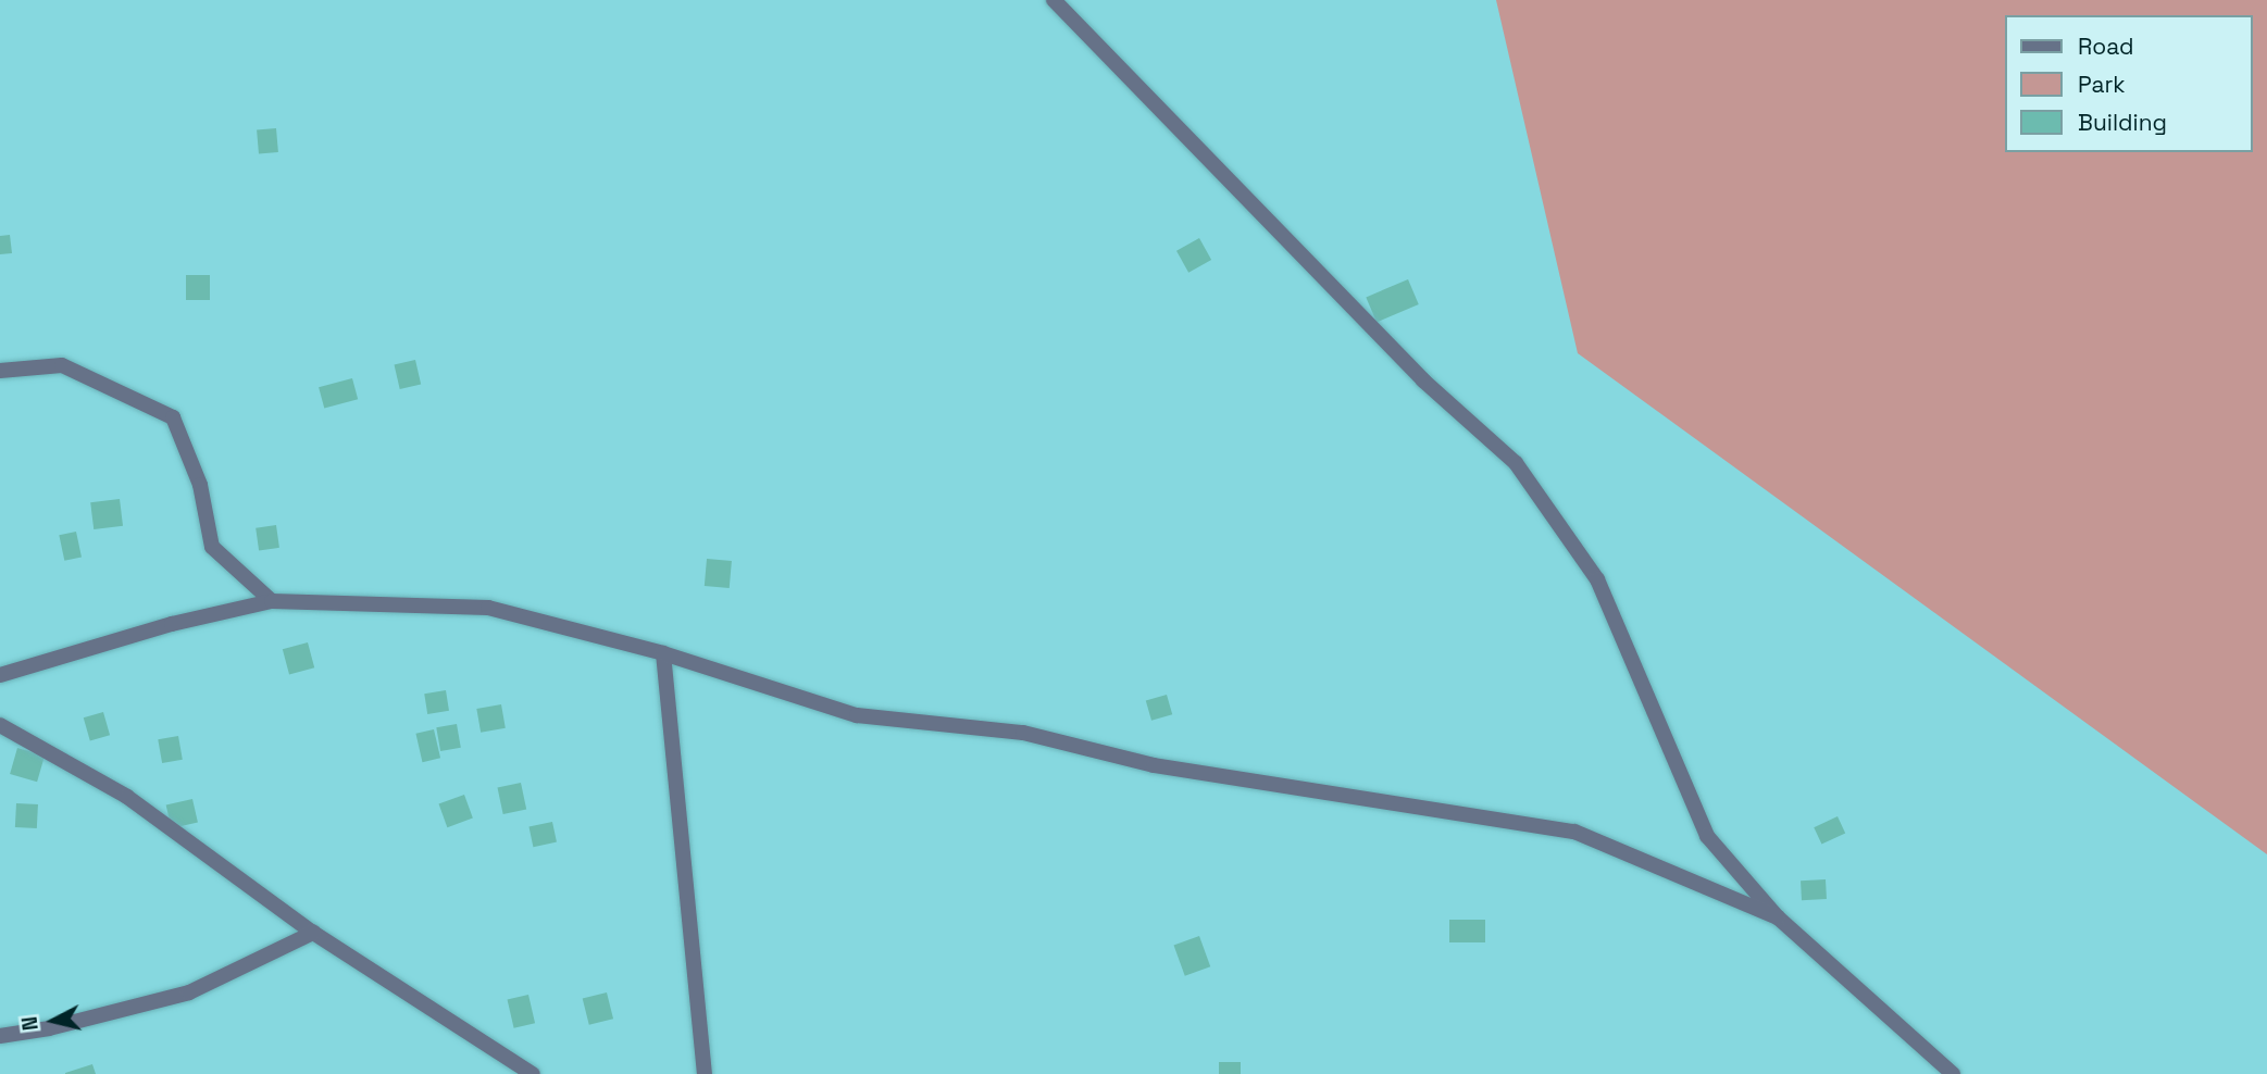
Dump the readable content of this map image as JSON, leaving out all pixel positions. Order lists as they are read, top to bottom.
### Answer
{
  "legend": ["Road", "Park", "Building"],
  "north": "left"
}
